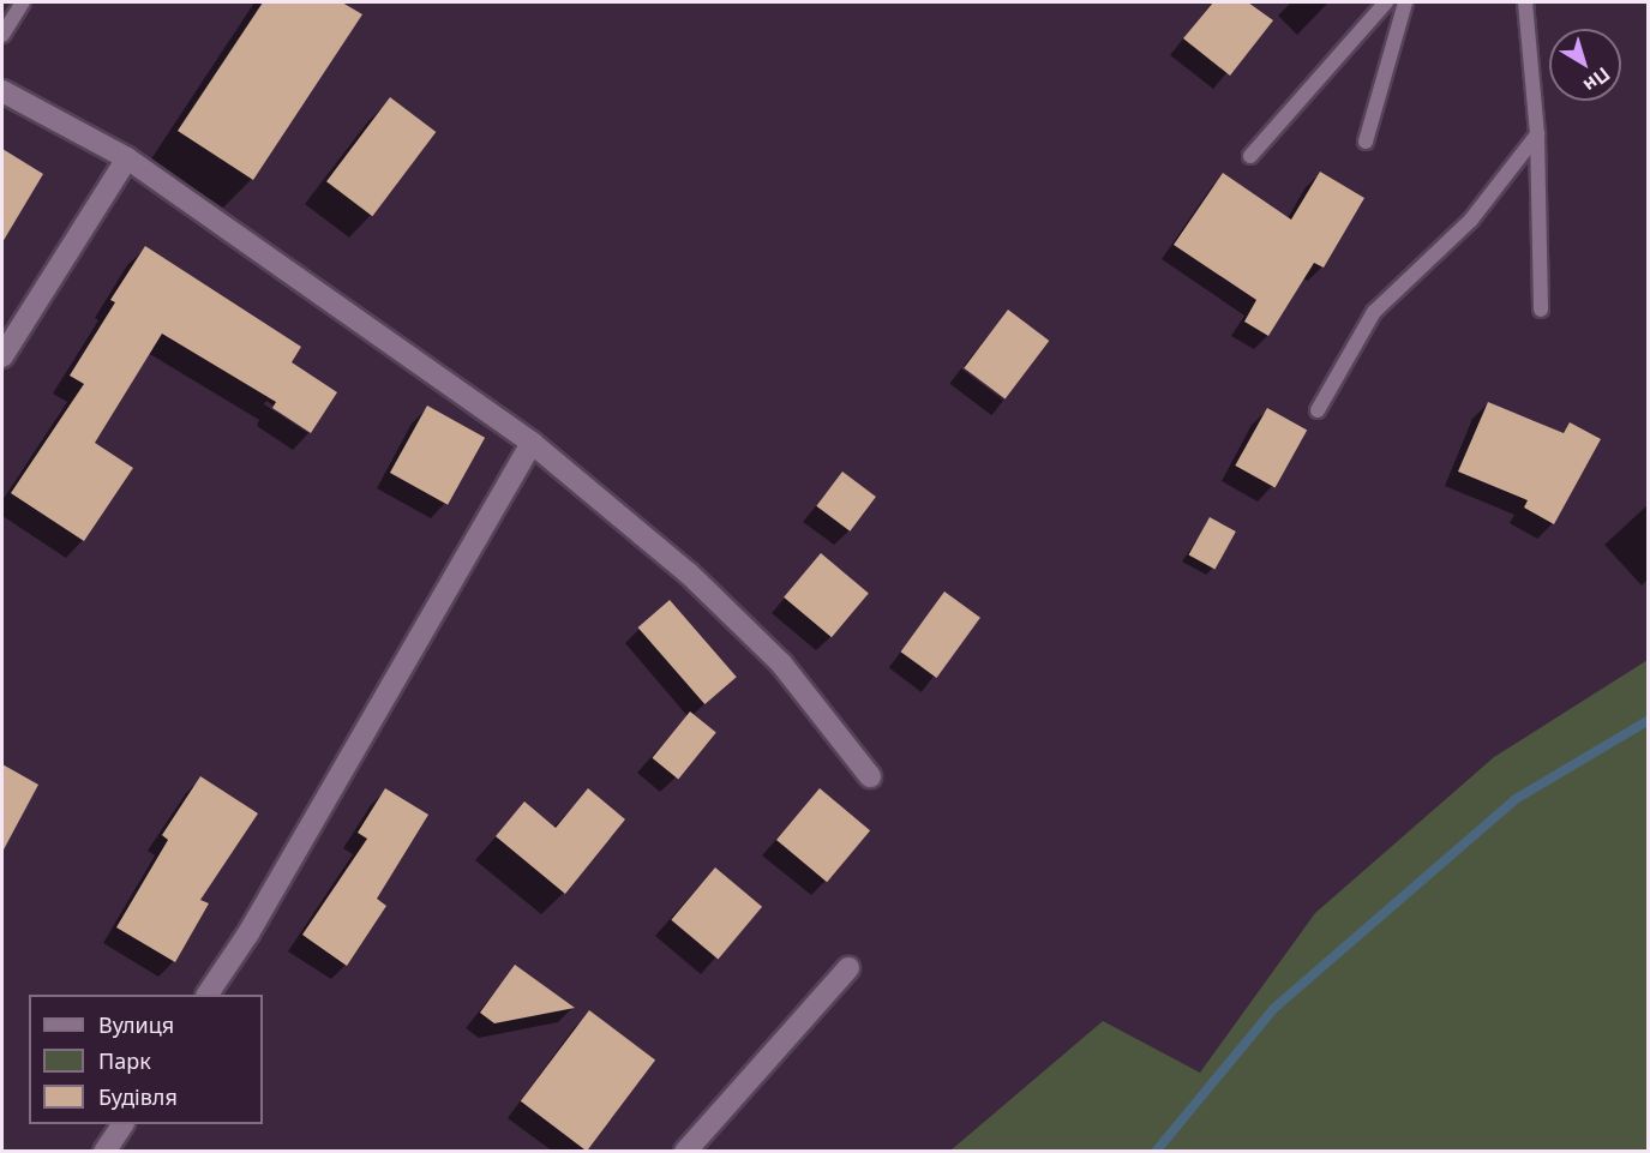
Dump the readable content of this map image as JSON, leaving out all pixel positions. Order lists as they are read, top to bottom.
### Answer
{
  "legend": ["Вулиця", "Парк", "Будівля"],
  "north": "bottom right"
}
